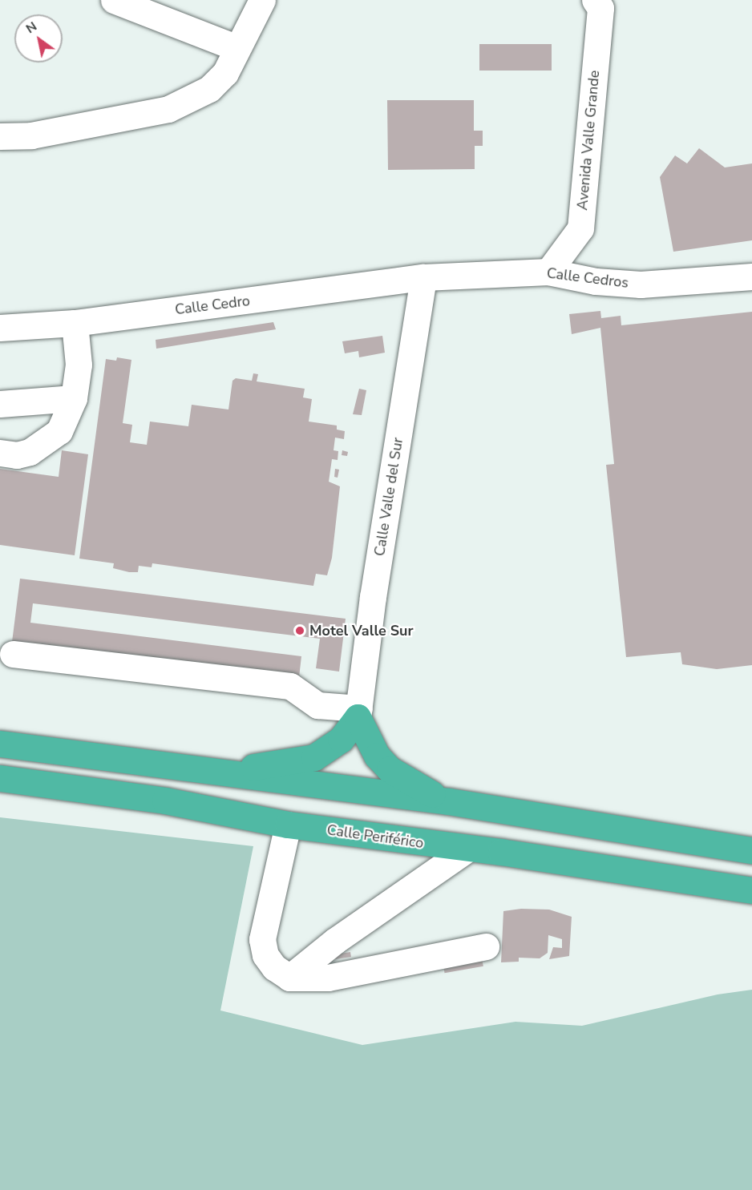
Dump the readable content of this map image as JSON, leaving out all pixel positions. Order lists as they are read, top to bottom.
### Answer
{
  "streets": {
    "highway": ["Calle Periférico"],
    "street": [
      "Avenida Valle Grande",
      "Calle Cedros",
      "Calle Cedro",
      "Calle Valle del Sur"
    ]
  },
  "crossings": [
    ["Avenida Valle Grande", "Calle Cedros"],
    ["Calle Cedros", "Calle Cedro"],
    ["Calle Cedros", "Calle Valle del Sur"],
    ["Calle Cedro", "Calle Valle del Sur"]
  ],
  "places": ["Motel Valle Sur"],
  "north": "top left"
}
